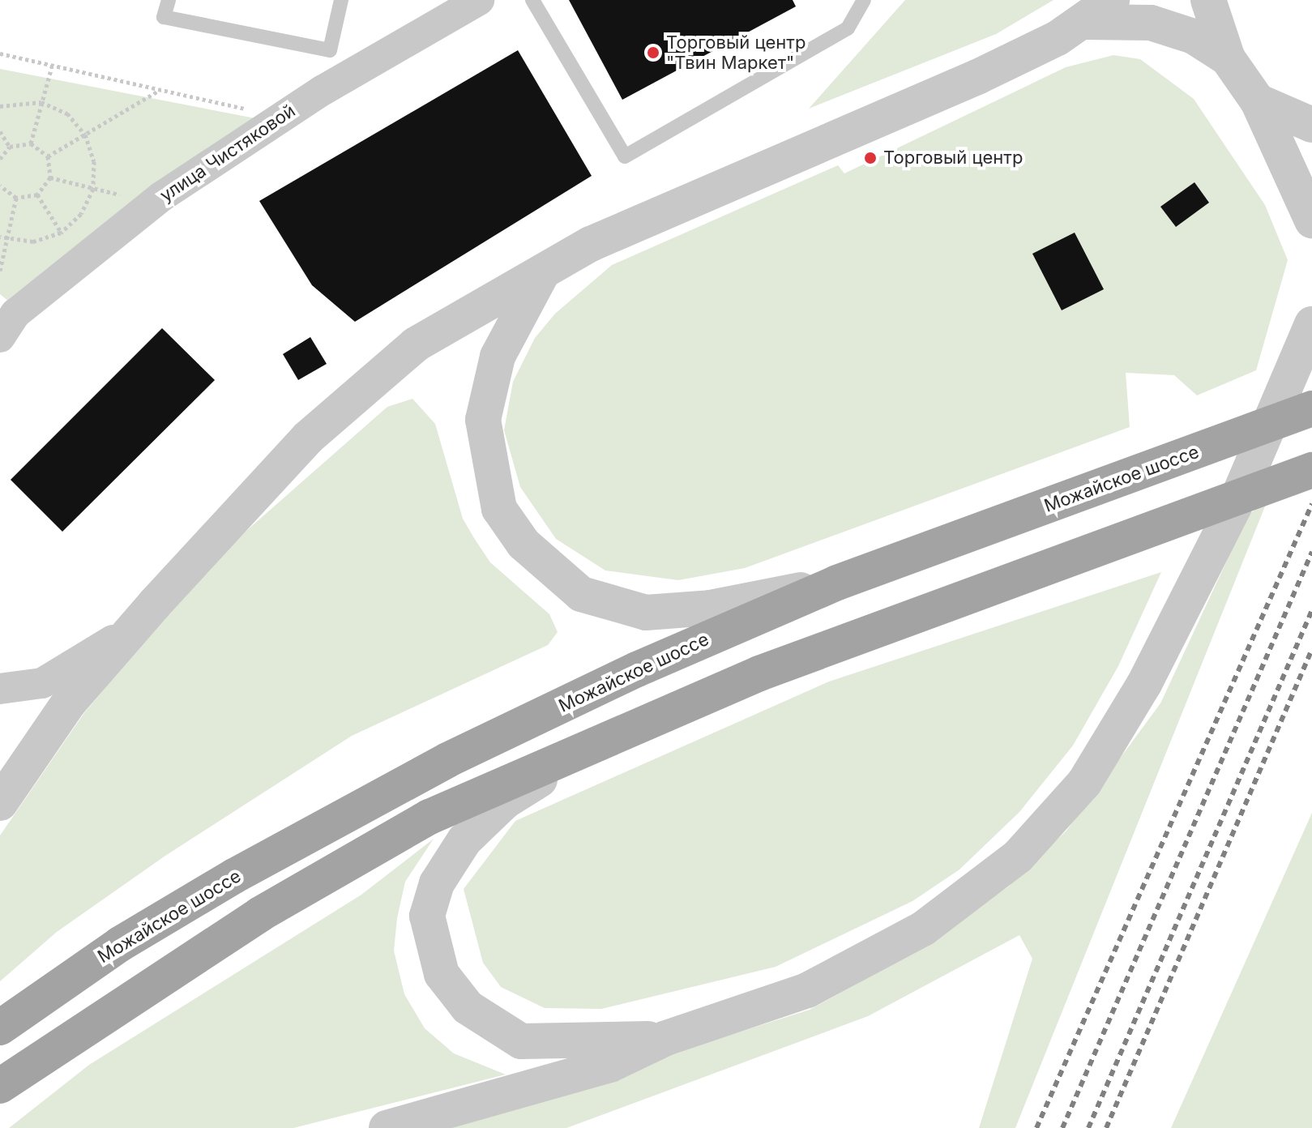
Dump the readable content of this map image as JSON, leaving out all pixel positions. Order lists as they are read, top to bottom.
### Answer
{
  "streets": {
    "main road": ["Можайское шоссе"],
    "street": ["улица Чистяковой"]
  },
  "places": ["Торговый центр \"Твин Маркет\"", "Торговый центр"]
}
